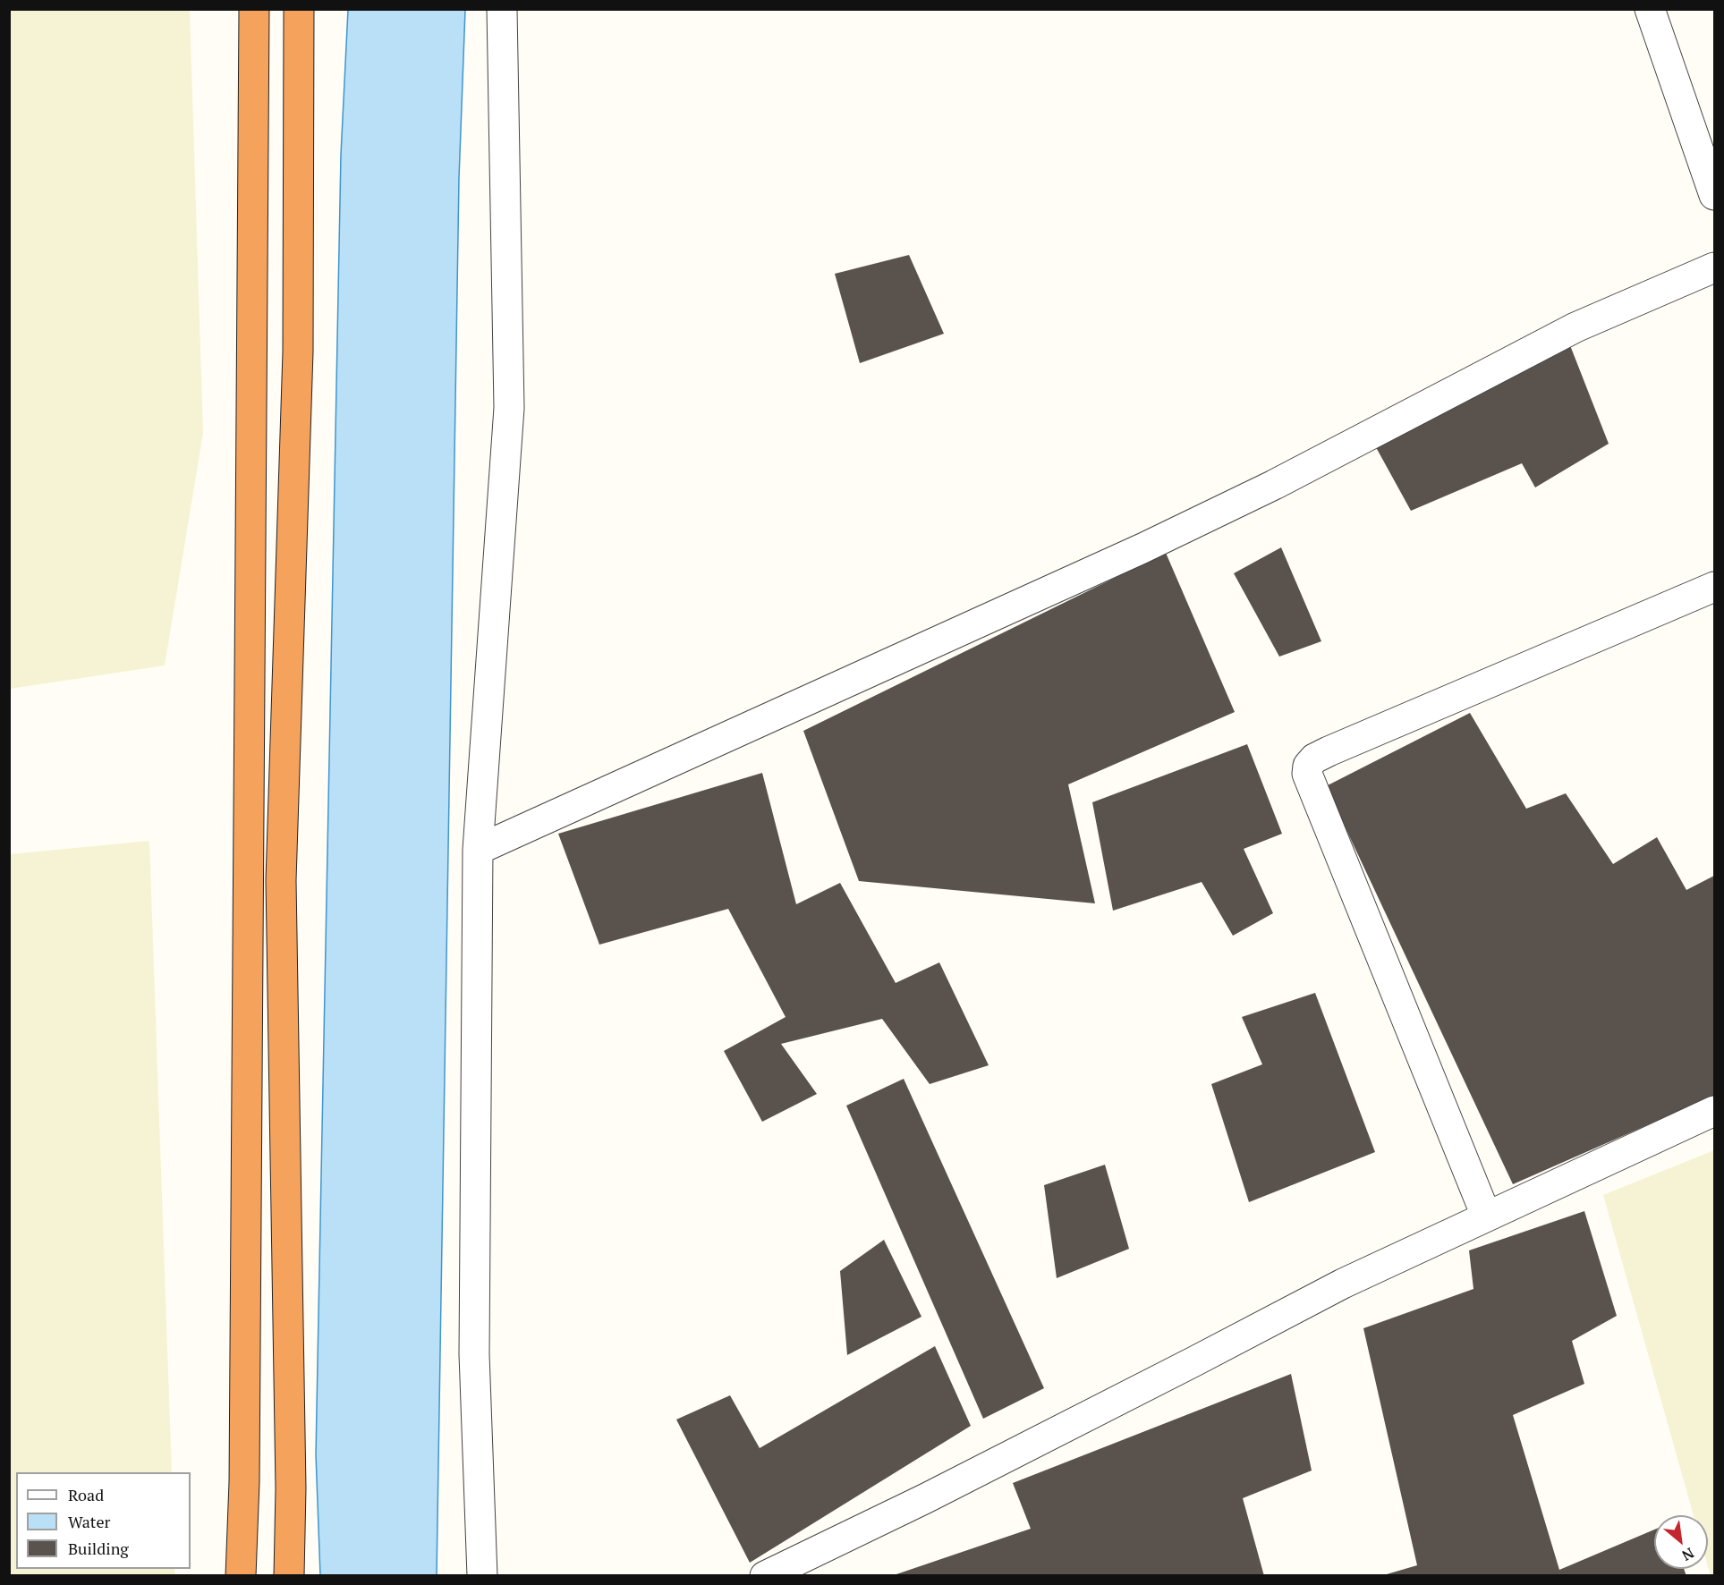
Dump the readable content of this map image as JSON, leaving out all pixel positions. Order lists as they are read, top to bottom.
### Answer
{
  "legend": ["Road", "Water", "Building"],
  "north": "bottom right"
}
